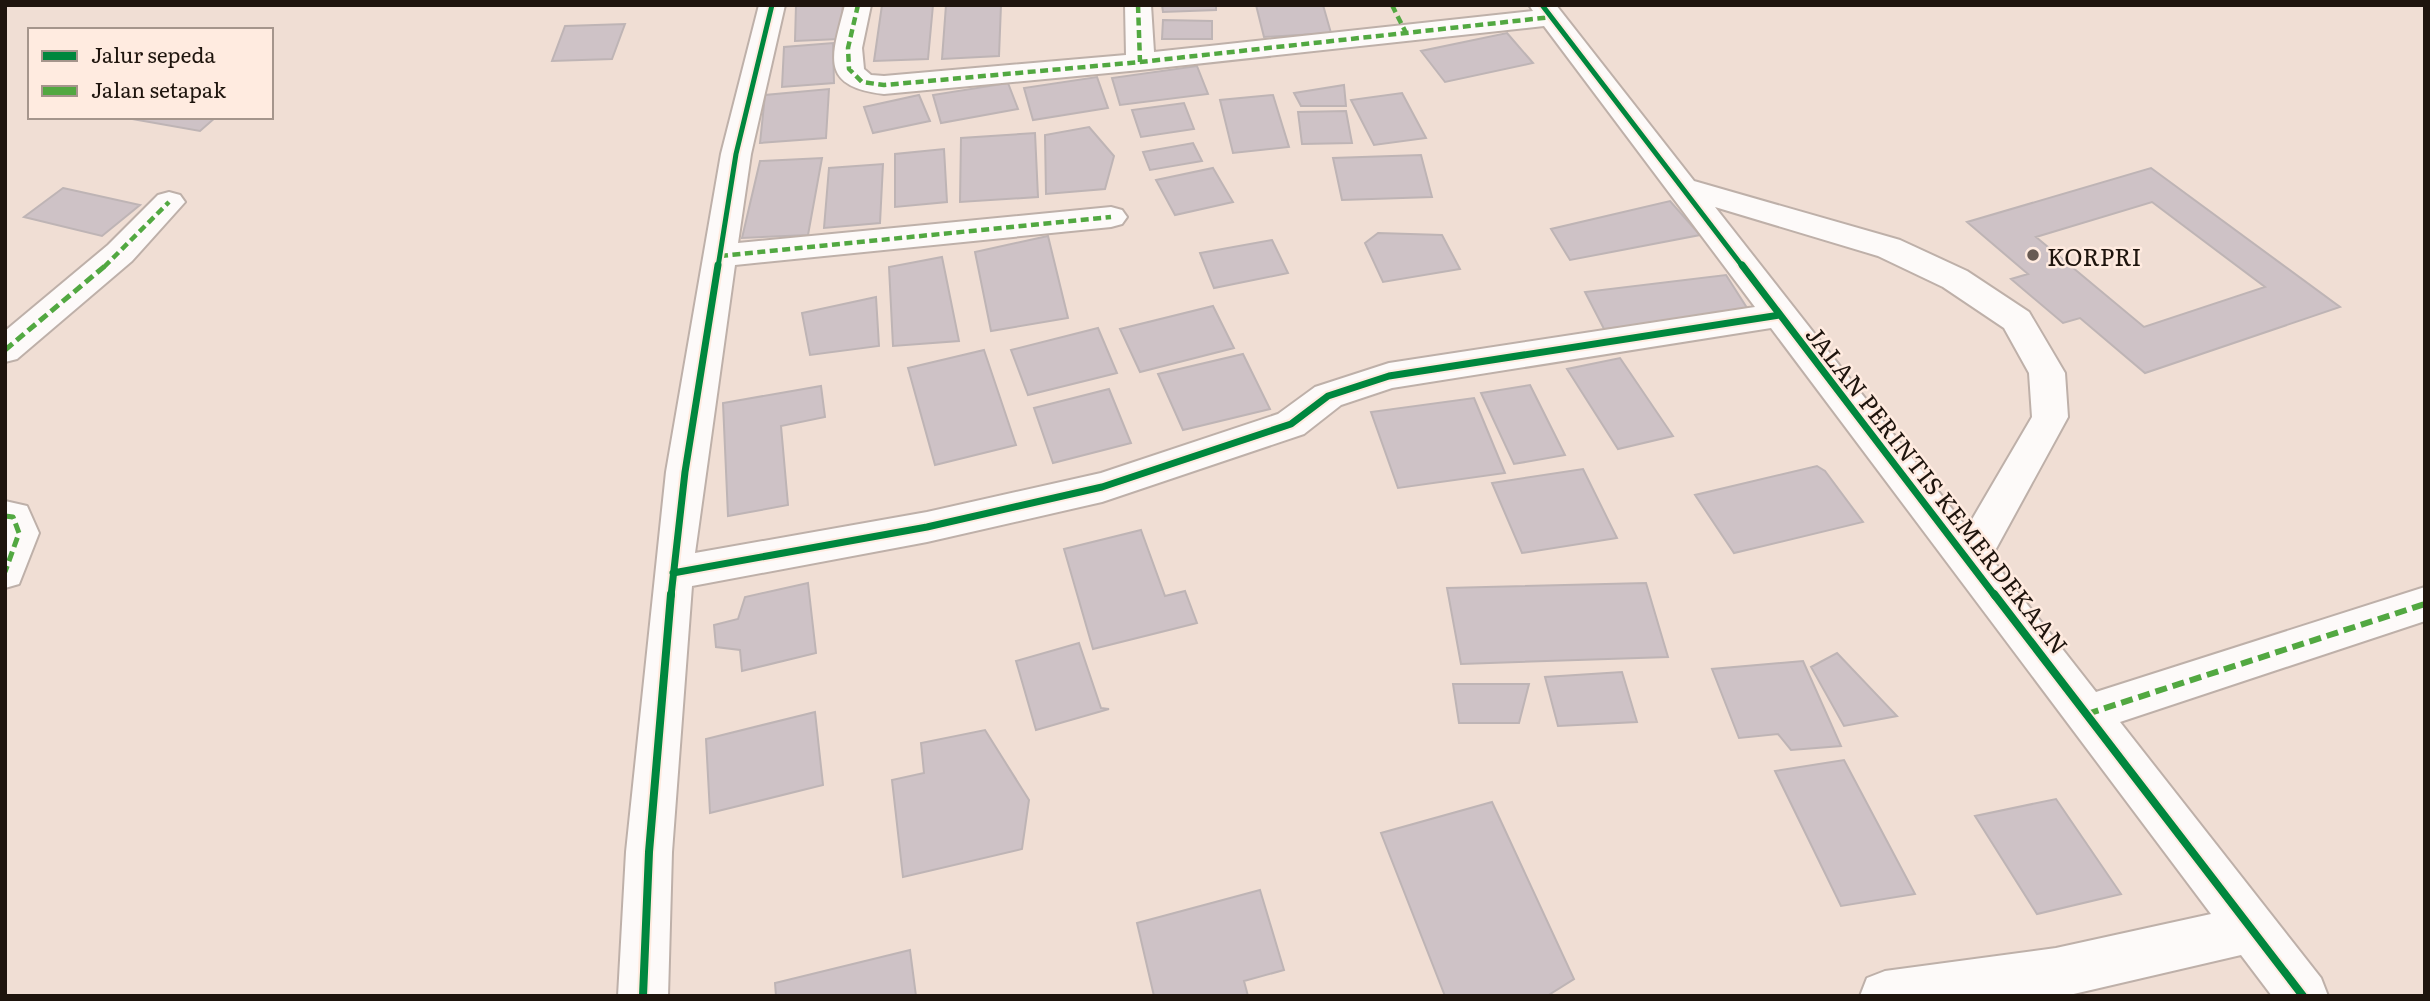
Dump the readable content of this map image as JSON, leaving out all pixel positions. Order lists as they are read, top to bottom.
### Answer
{
  "streets": {
    "street": ["JALAN PERINTIS KEMERDEKAAN"]
  },
  "places": ["KORPRI"],
  "legend": ["Jalur sepeda", "Jalan setapak"]
}
